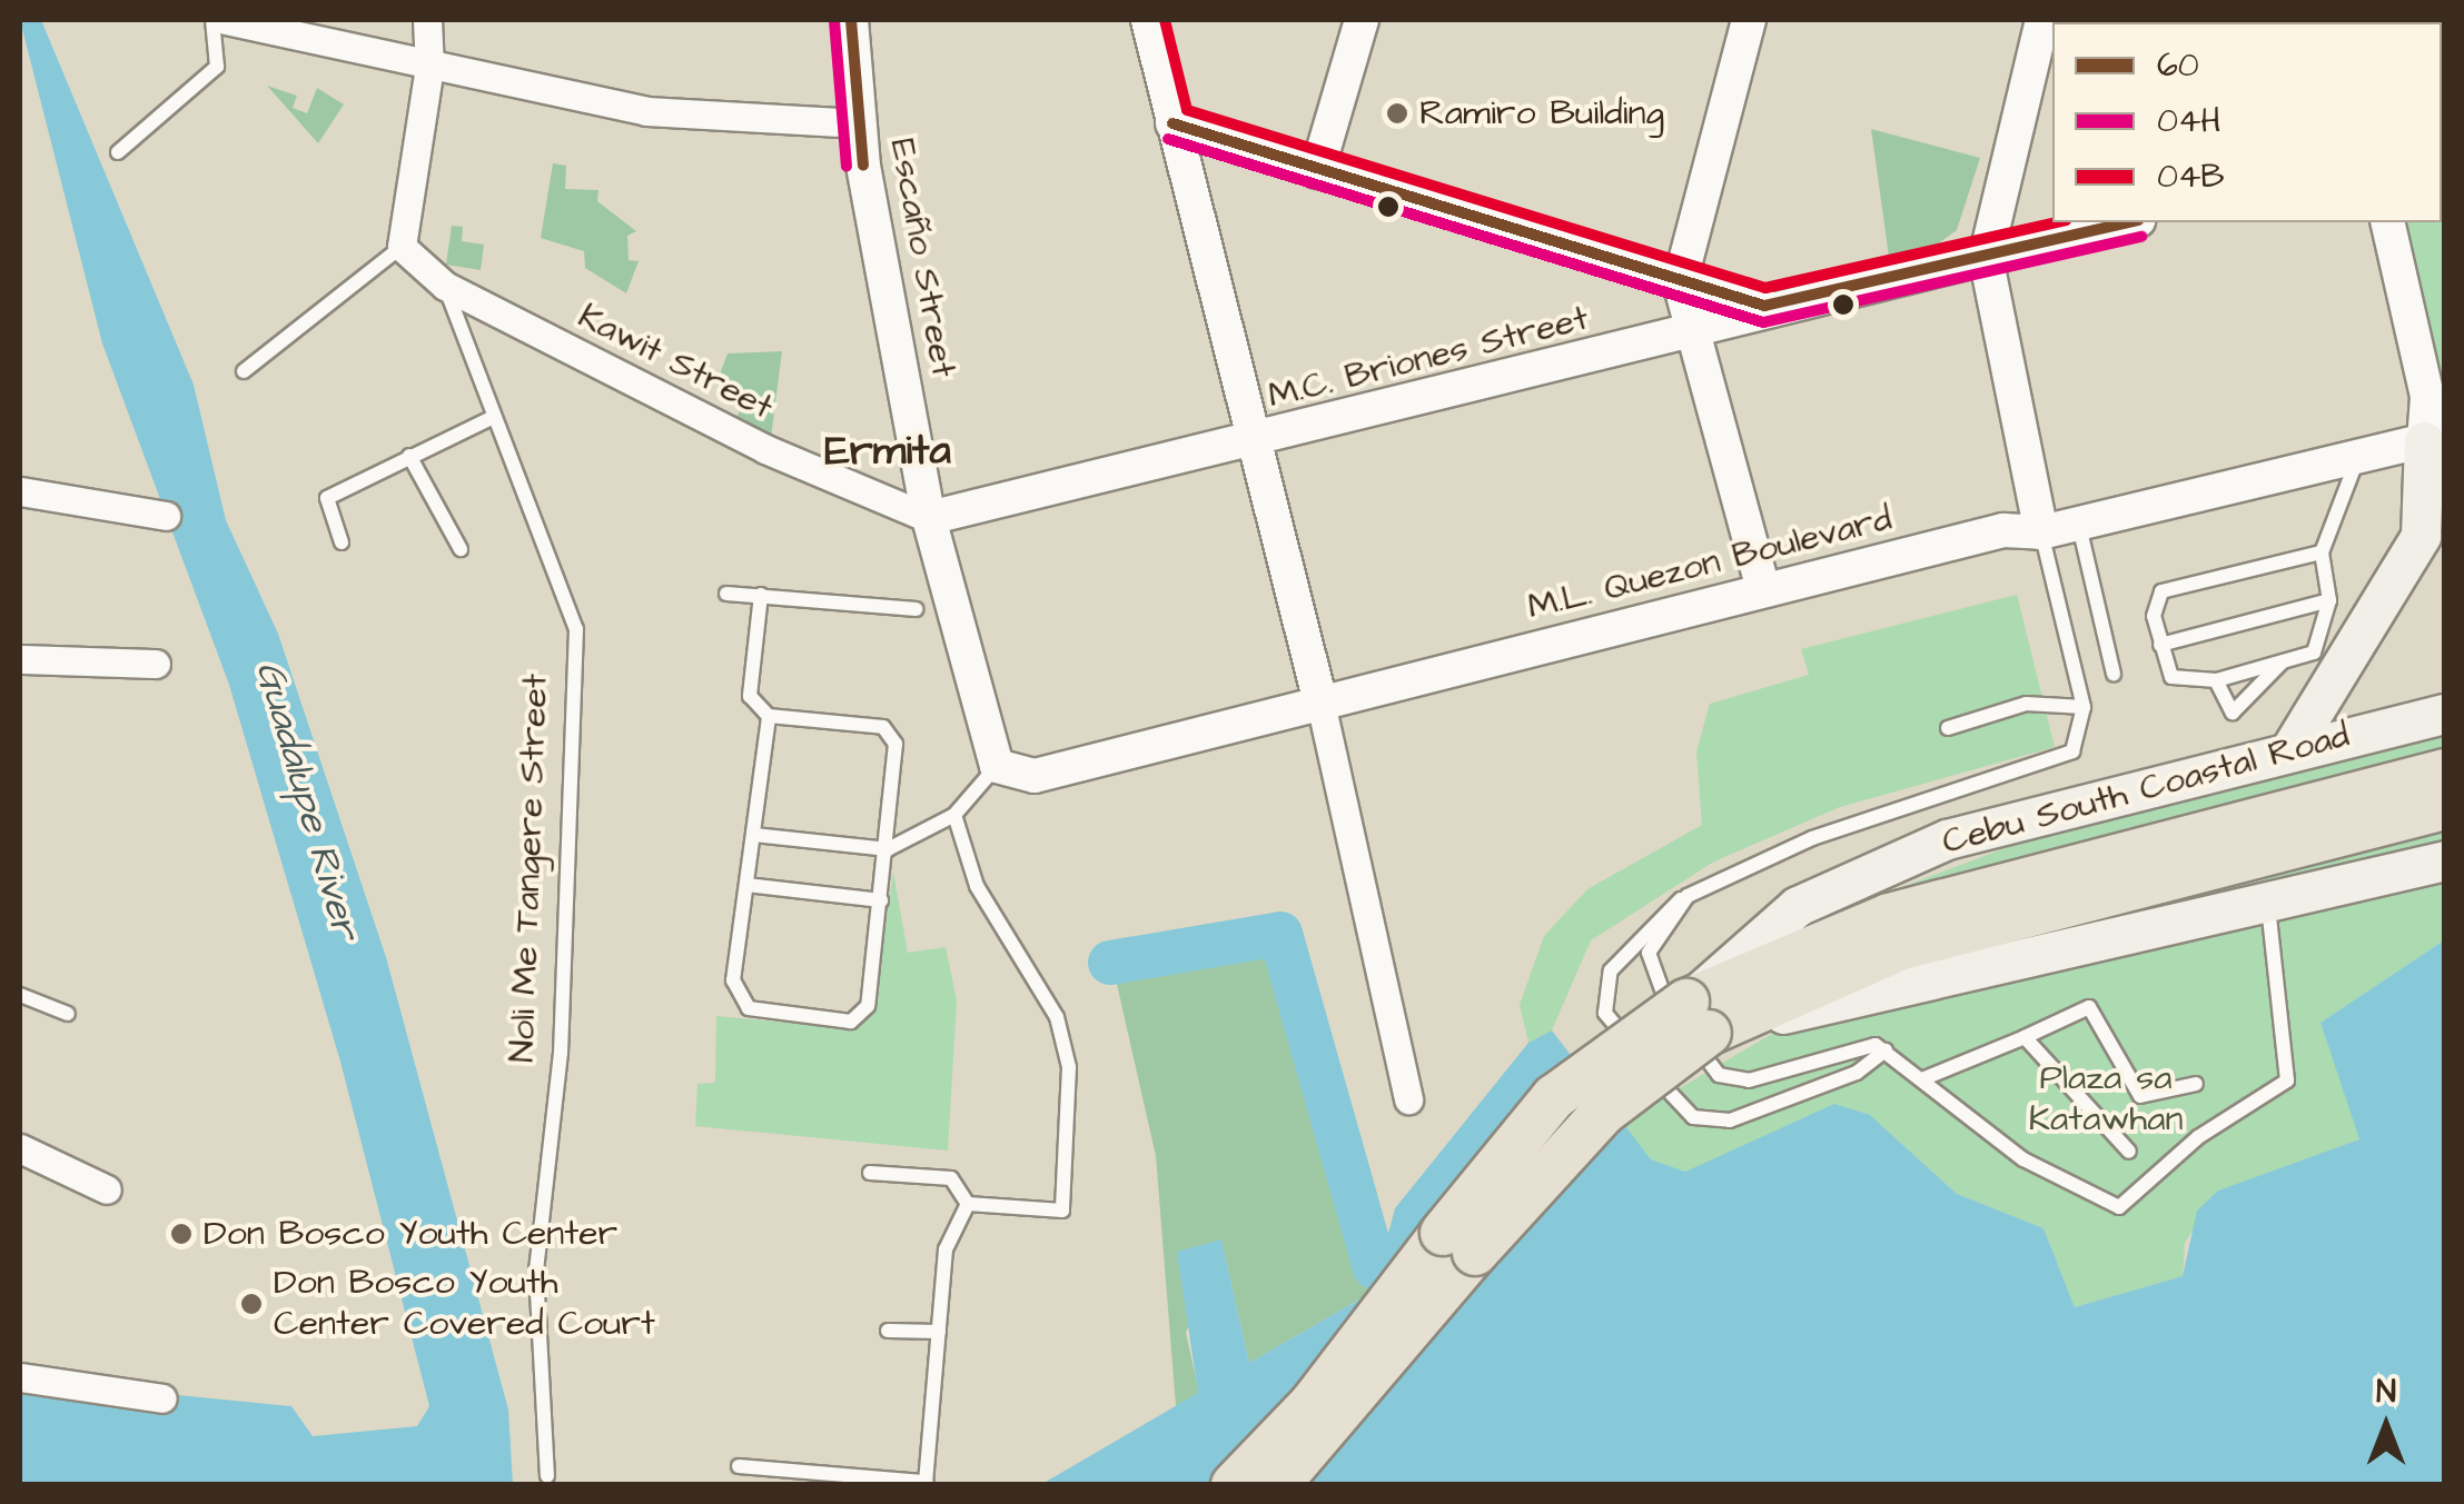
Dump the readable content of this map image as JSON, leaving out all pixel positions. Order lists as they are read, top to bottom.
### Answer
{
  "streets": {
    "highway": ["Cebu South Coastal Road"],
    "street": [
      "Escaño Street",
      "M.C. Briones Street",
      "Kawit Street",
      "M.L. Quezon Boulevard"
    ],
    "lane": ["Noli Me Tangere Street"]
  },
  "crossings": [
    ["Escaño Street", "M.C. Briones Street"],
    ["Escaño Street", "Kawit Street"],
    ["Escaño Street", "M.L. Quezon Boulevard"],
    ["M.C. Briones Street", "Kawit Street"],
    ["Kawit Street", "Noli Me Tangere Street"]
  ],
  "districts": ["Ermita"],
  "water": ["Guadalupe River"],
  "parks": ["Plaza sa Katawhan"],
  "places": ["Ramiro Building", "Don Bosco Youth Center", "Don Bosco Youth Center Covered Court"],
  "lines": ["transit line 60", "transit line 04B", "transit line 04H"],
  "legend": ["60", "04H", "04B"],
  "north": "top"
}
